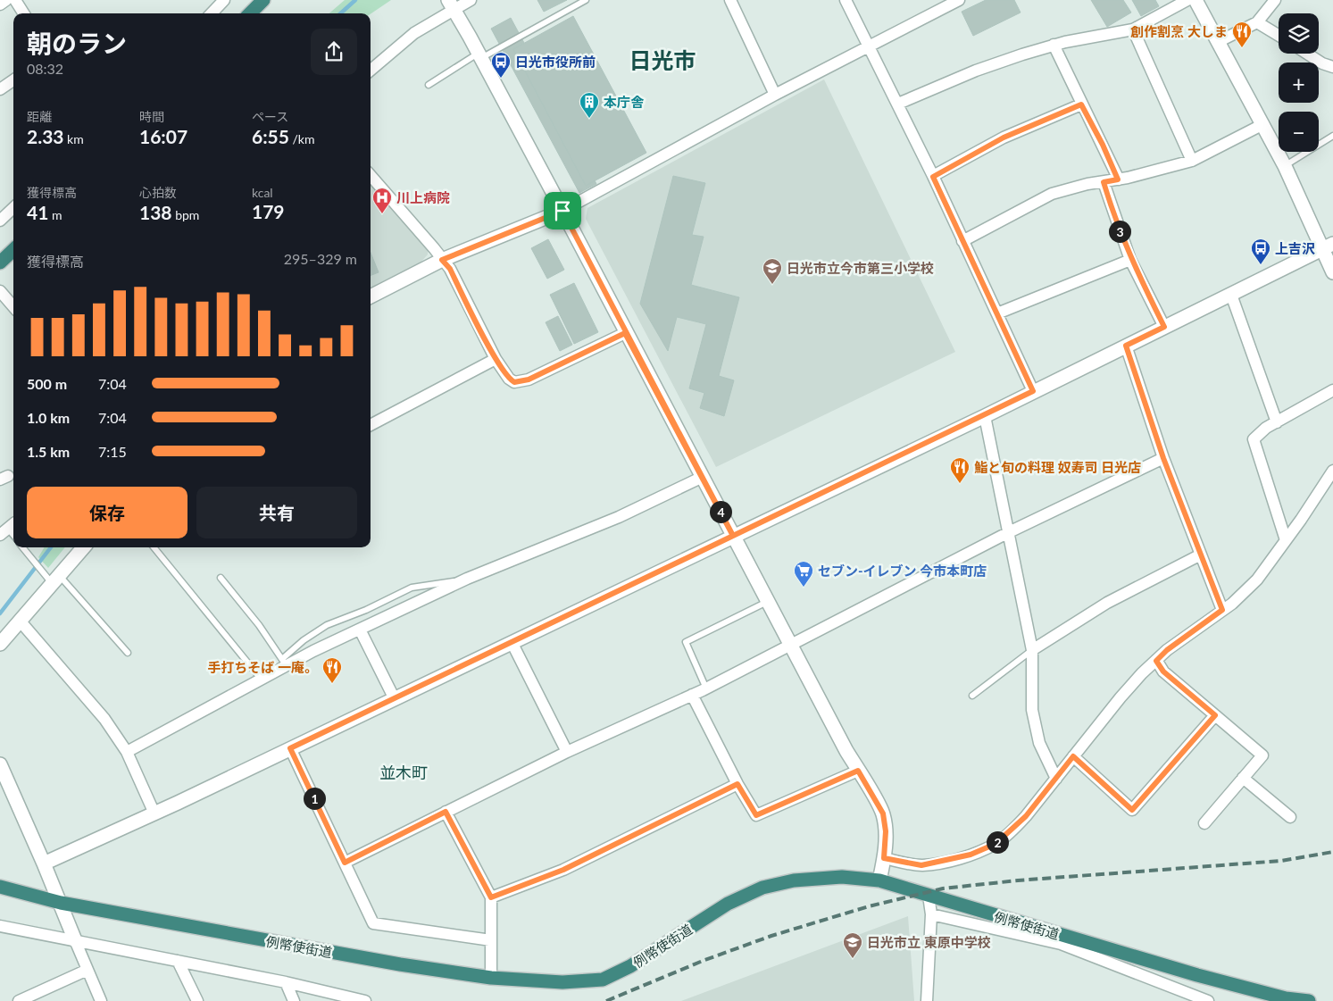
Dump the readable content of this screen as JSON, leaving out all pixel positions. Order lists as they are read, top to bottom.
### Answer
{
  "streets": {
    "highway": ["例幣使街道"]
  },
  "districts": ["日光市", "並木町"],
  "places": {
    "restaurant": ["創作割烹 大しま", "鮨と旬の料理 奴寿司 日光店", "手打ちそば 一庵。"],
    "bus stop": ["日光市役所前", "上吉沢"],
    "building": ["本庁舎"],
    "hospital": ["川上病院"],
    "school or university": ["日光市立今市第三小学校", "日光市立 東原中学校"],
    "supermarket": ["セブン-イレブン 今市本町店"]
  },
  "page": {
    "map_buttons": ["+", "−"],
    "heading": ["朝のラン", "08:32"],
    "stats": [
      ["距離", "2.33 km"],
      ["時間", "16:07"],
      ["ペース", "6:55 /km"],
      ["獲得標高", "41 m"],
      ["心拍数", "138 bpm"],
      ["kcal", "179"]
    ],
    "pins": [
      "3",
      "4",
      "1",
      "2"
    ],
    "chart": ["獲得標高", "295–329 m"],
    "list": [
      {
        "name": "500 m",
        "note": "7:04"
      },
      {
        "name": "1.0 km",
        "note": "7:04"
      },
      {
        "name": "1.5 km",
        "note": "7:15"
      }
    ],
    "buttons": ["保存", "共有"]
  }
}
